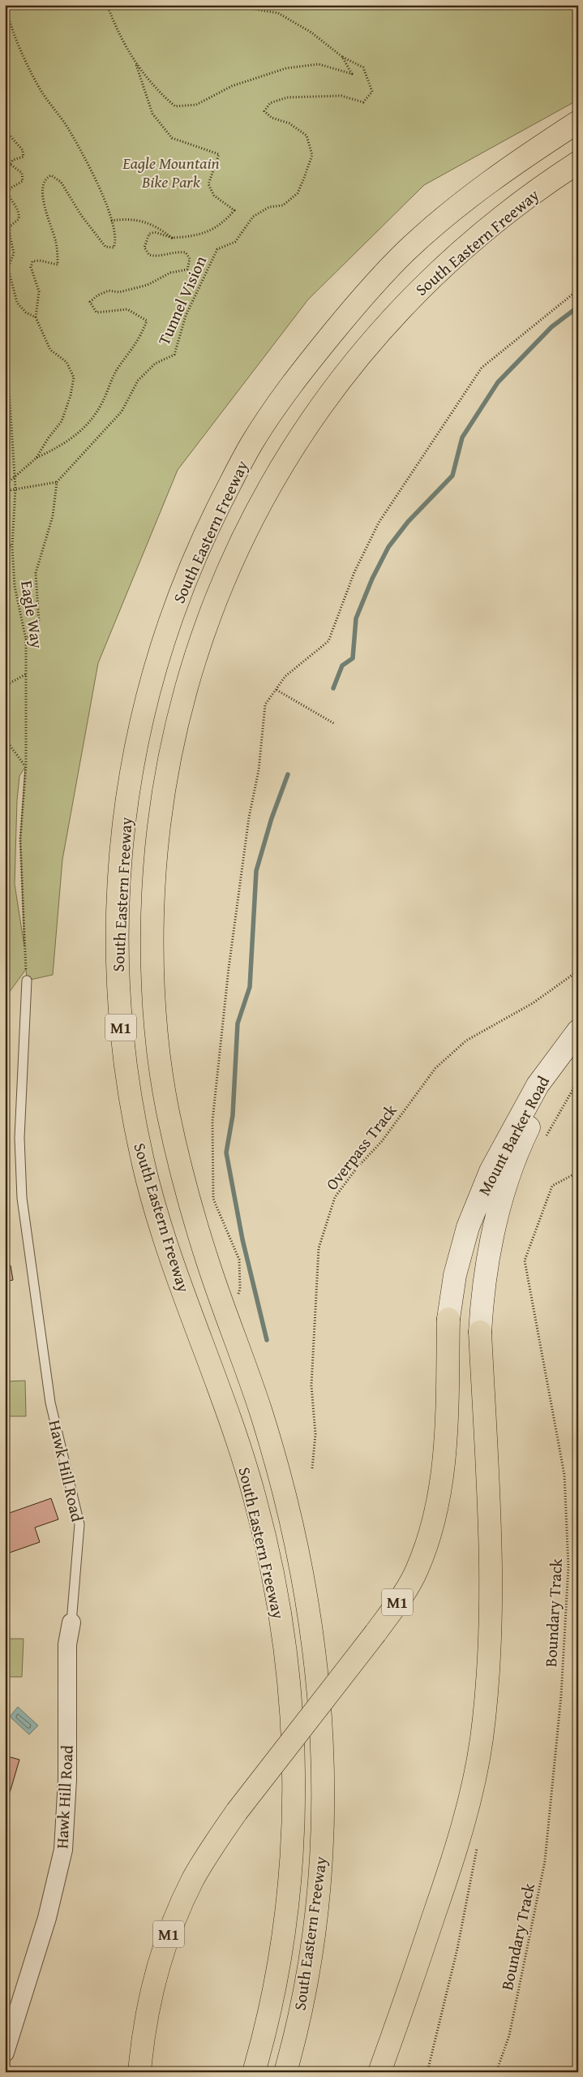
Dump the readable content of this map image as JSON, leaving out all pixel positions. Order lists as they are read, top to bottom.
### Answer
{
  "streets": {
    "highway": ["South Eastern Freeway", "M1"],
    "main road": ["Mount Barker Road"],
    "street": ["Hawk Hill Road"],
    "path": [
      "Tunnel Vision",
      "Eagle Way",
      "Overpass Track",
      "Boundary Track"
    ]
  },
  "crossings": [
    ["Eagle Way", "Hawk Hill Road"],
    ["M1", "Mount Barker Road"]
  ],
  "parks": ["Eagle Mountain Bike Park"]
}
